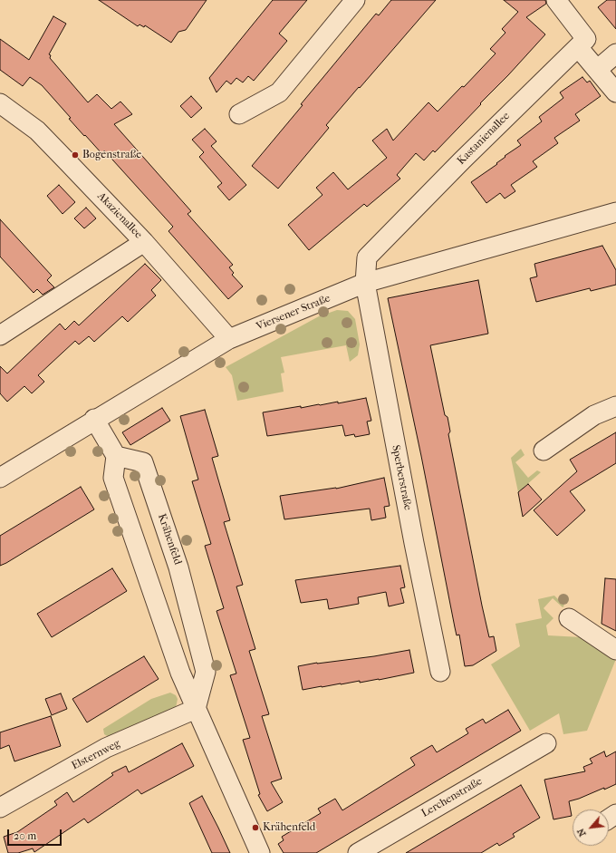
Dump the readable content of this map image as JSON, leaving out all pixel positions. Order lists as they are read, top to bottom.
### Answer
{
  "streets": {
    "street": [
      "Kastanienallee",
      "Akazienallee",
      "Viersener Straße",
      "Sperberstraße",
      "Krähenfeld",
      "Elsternweg",
      "Lerchenstraße"
    ]
  },
  "crossings": [
    ["Kastanienallee", "Viersener Straße"],
    ["Kastanienallee", "Sperberstraße"],
    ["Akazienallee", "Viersener Straße"],
    ["Viersener Straße", "Sperberstraße"],
    ["Krähenfeld", "Elsternweg"]
  ],
  "places": ["Bogenstraße", "Krähenfeld"],
  "scale_bar": "20 m",
  "north": "bottom left"
}
